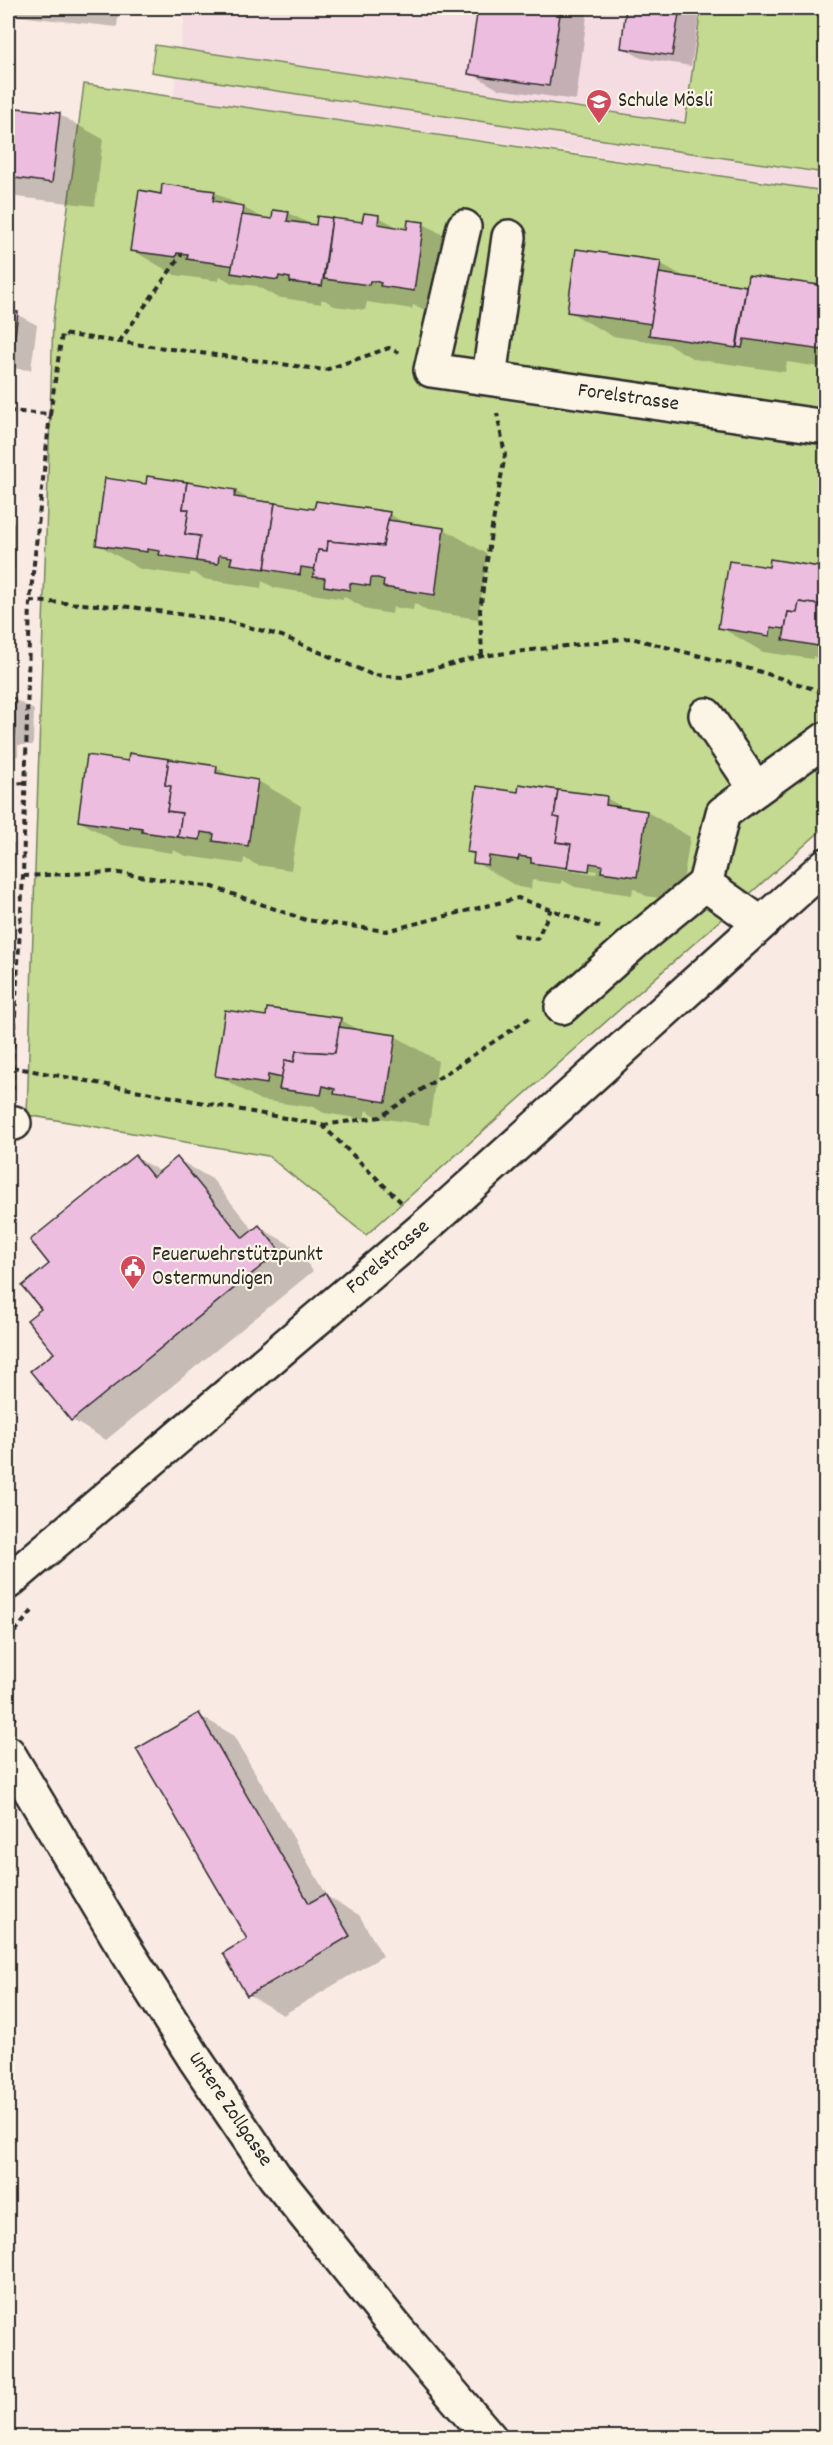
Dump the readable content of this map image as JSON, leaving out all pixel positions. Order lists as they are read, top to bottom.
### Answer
{
  "streets": {
    "street": ["Forelstrasse", "Untere Zollgasse"]
  },
  "places": {
    "school or university": ["Schule Mösli"],
    "public building": ["Feuerwehrstützpunkt Ostermundigen"]
  }
}
